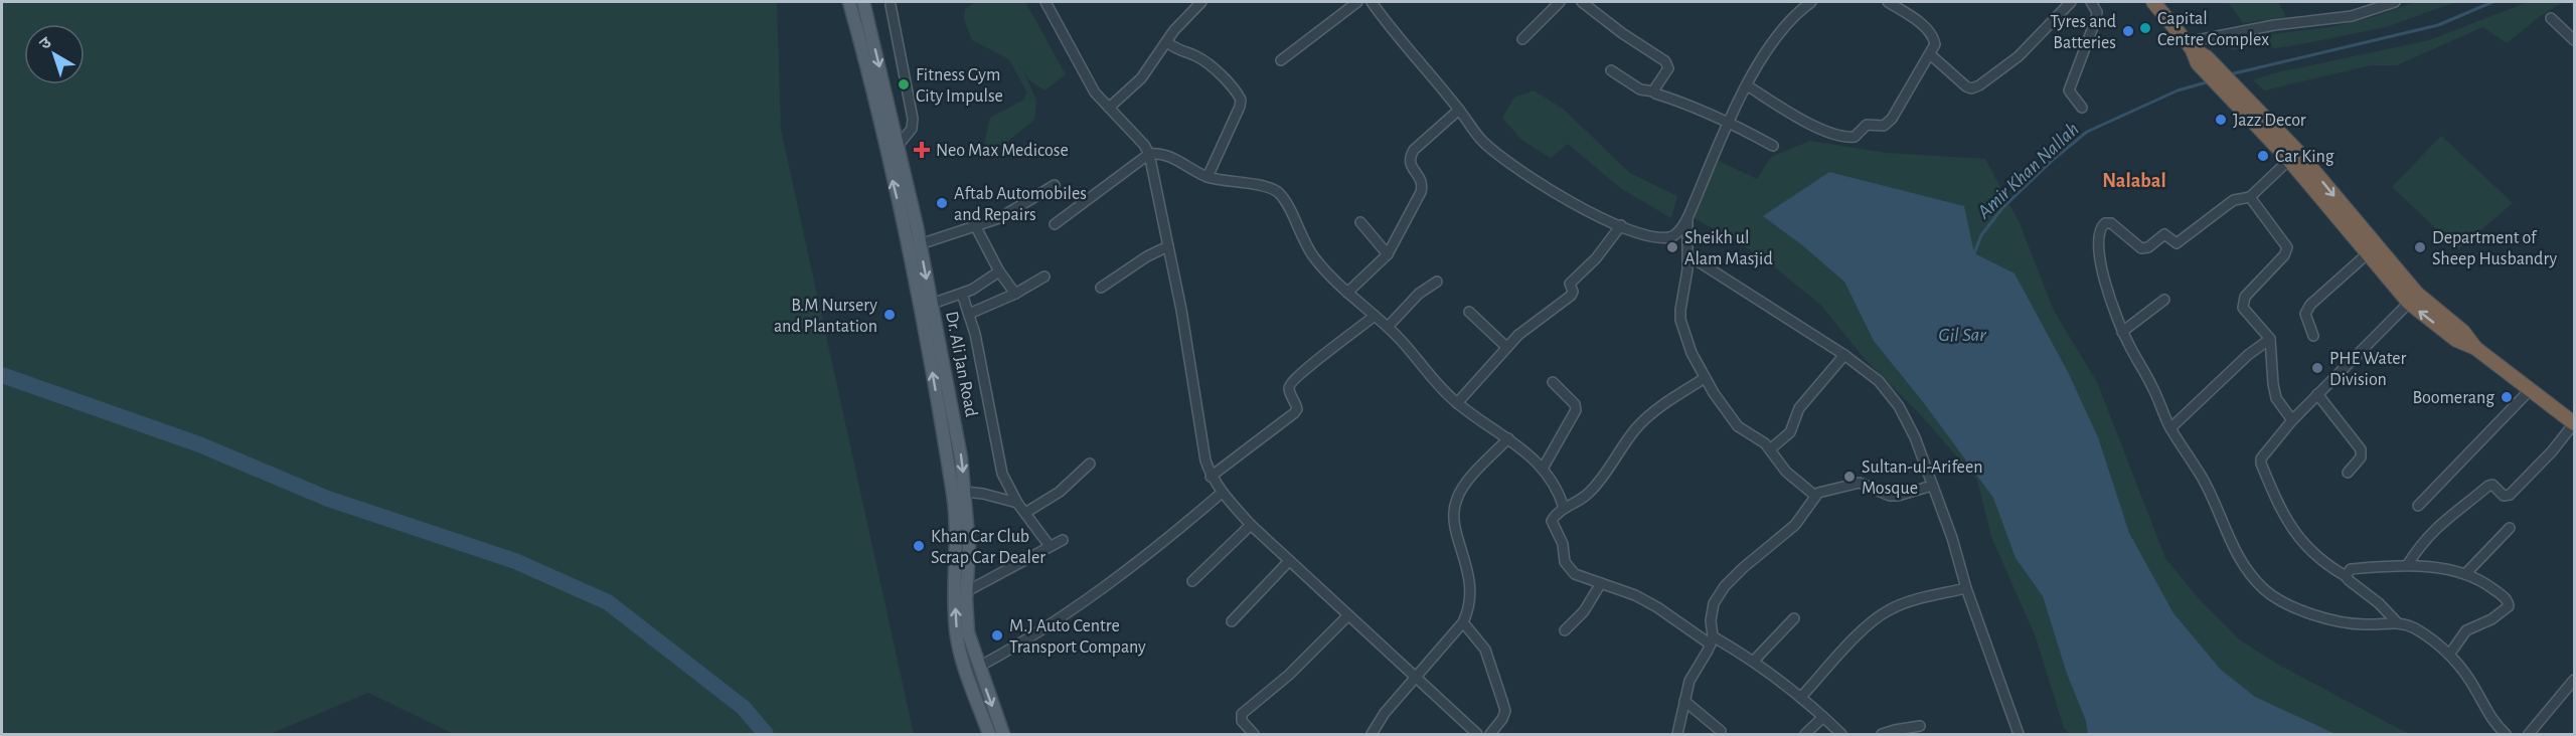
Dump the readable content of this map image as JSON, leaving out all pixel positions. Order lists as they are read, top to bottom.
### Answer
{
  "streets": {
    "main road": ["Dr. Ali Jan Road"]
  },
  "districts": ["Nalabal"],
  "water": ["Amir Khan Nallah", "Gil Sar"],
  "places": {
    "other": [
      "Capital Centre Complex",
      "Tyres and Batteries",
      "Fitness Gym City Impulse",
      "Jazz Decor",
      "Car King",
      "Aftab Automobiles and Repairs",
      "Sheikh ul Alam Masjid",
      "Department of Sheep Husbandry",
      "B.M Nursery and Plantation",
      "PHE Water Division",
      "Boomerang",
      "Sultan-ul-Arifeen Mosque",
      "Khan Car Club Scrap Car Dealer",
      "M.J Auto Centre Transport Company"
    ],
    "health": ["Neo Max Medicose"]
  },
  "north": "top left"
}
